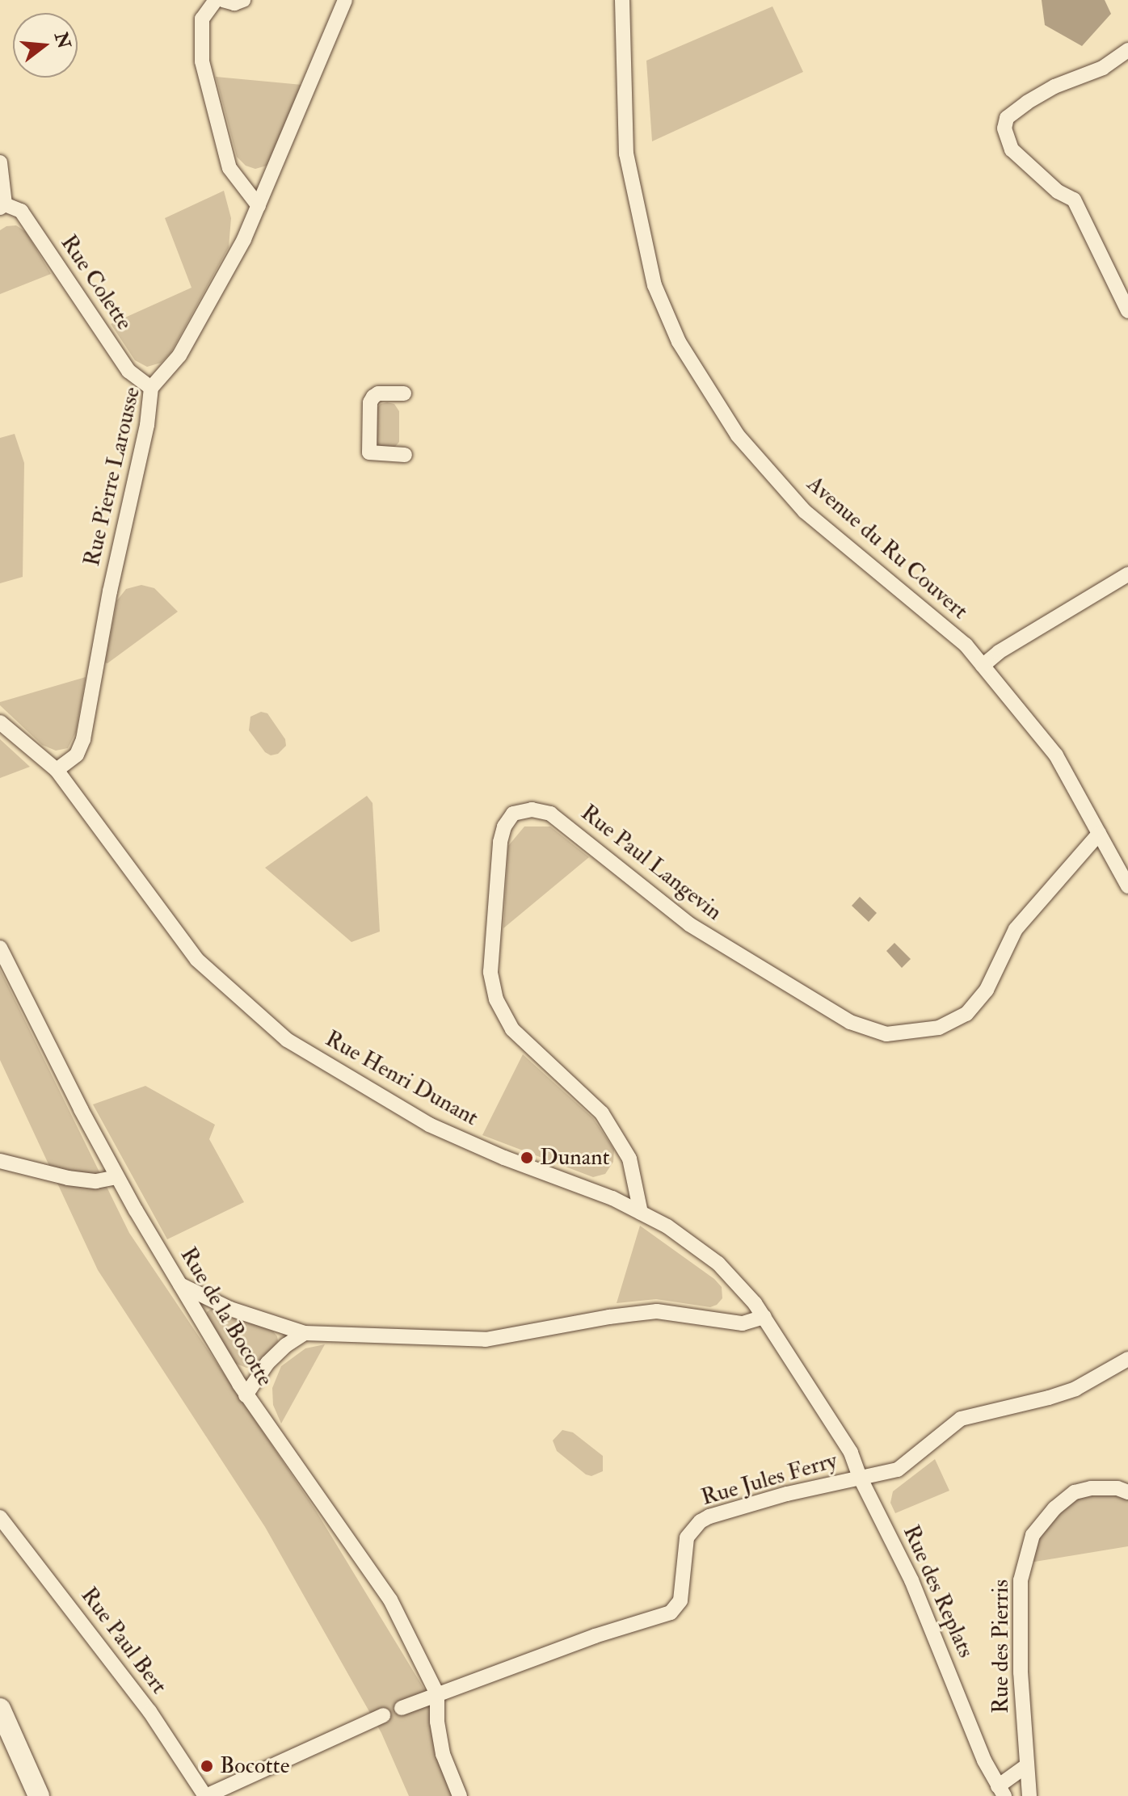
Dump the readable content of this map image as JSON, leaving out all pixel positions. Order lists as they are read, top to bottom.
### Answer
{
  "streets": {
    "street": [
      "Rue Colette",
      "Rue Pierre Larousse",
      "Avenue du Ru Couvert",
      "Rue Paul Langevin",
      "Rue Henri Dunant",
      "Rue de la Bocotte",
      "Rue Jules Ferry",
      "Rue des Replats",
      "Rue Paul Bert",
      "Rue des Pierris"
    ]
  },
  "crossings": [
    ["Rue Colette", "Rue Pierre Larousse"],
    ["Rue Pierre Larousse", "Rue Henri Dunant"],
    ["Avenue du Ru Couvert", "Rue Paul Langevin"],
    ["Rue Paul Langevin", "Rue Henri Dunant"],
    ["Rue Henri Dunant", "Rue Jules Ferry"],
    ["Rue Henri Dunant", "Rue des Replats"],
    ["Rue de la Bocotte", "Rue Jules Ferry"],
    ["Rue Jules Ferry", "Rue des Replats"]
  ],
  "places": ["Dunant", "Bocotte"],
  "north": "right"
}
